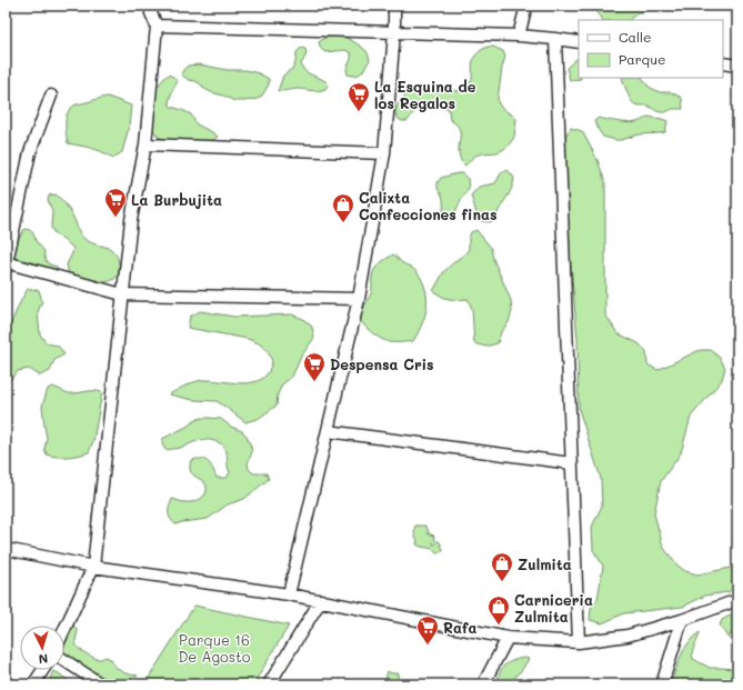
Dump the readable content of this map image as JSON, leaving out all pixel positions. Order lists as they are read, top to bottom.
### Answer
{
  "parks": ["Parque 16 De Agosto"],
  "places": {
    "supermarket": [
      "La Esquina de los Regalos",
      "La Burbujita",
      "Despensa Cris",
      "Rafa"
    ],
    "shop": ["Calixta Confecciones finas", "Zulmita", "Carniceria Zulmita"]
  },
  "legend": ["Calle", "Parque"],
  "north": "bottom"
}
